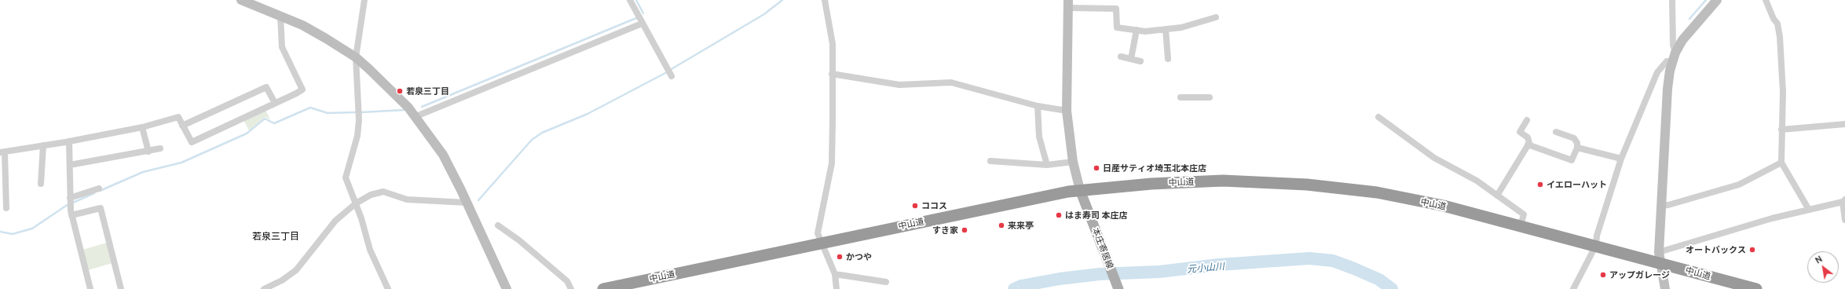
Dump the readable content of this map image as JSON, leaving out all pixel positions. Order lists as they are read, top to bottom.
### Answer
{
  "streets": {
    "highway": ["中山道"],
    "main road": ["本庄寄居線"]
  },
  "crossings": [
    ["中山道", "本庄寄居線"]
  ],
  "districts": ["若泉三丁目"],
  "water": ["元小山川"],
  "places": [
    "若泉三丁目",
    "日産サティオ埼玉北本庄店",
    "イエローハット",
    "ココス",
    "はま寿司 本庄店",
    "来来亭",
    "すき家",
    "オートバックス",
    "かつや",
    "アップガレージ"
  ],
  "north": "top left"
}
